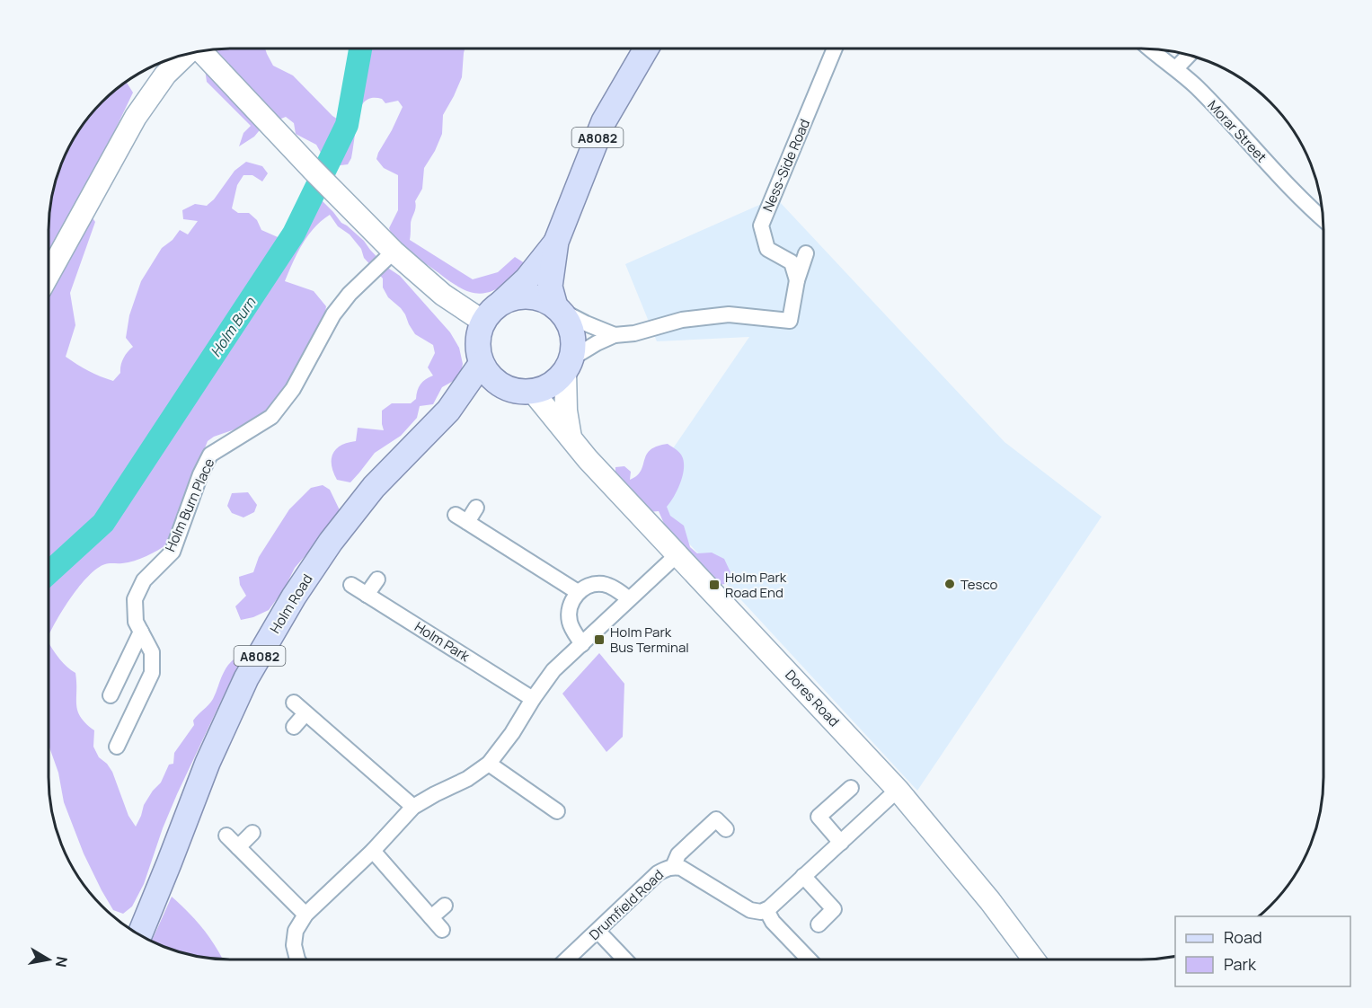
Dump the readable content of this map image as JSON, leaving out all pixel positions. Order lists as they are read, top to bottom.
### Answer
{
  "streets": {
    "main road": ["A8082", "Holm Road", "Dores Road"],
    "street": [
      "Morar Street",
      "Ness-Side Road",
      "Holm Burn Place",
      "Holm Park",
      "Drumfield Road"
    ]
  },
  "crossings": [
    ["A8082", "Holm Road"],
    ["A8082", "Dores Road"],
    ["Holm Road", "Dores Road"]
  ],
  "water": ["Holm Burn"],
  "places": {
    "other": ["Tesco"],
    "transit": ["Holm Park Road End", "Holm Park Bus Terminal"]
  },
  "legend": ["Road", "Park"],
  "north": "right"
}
